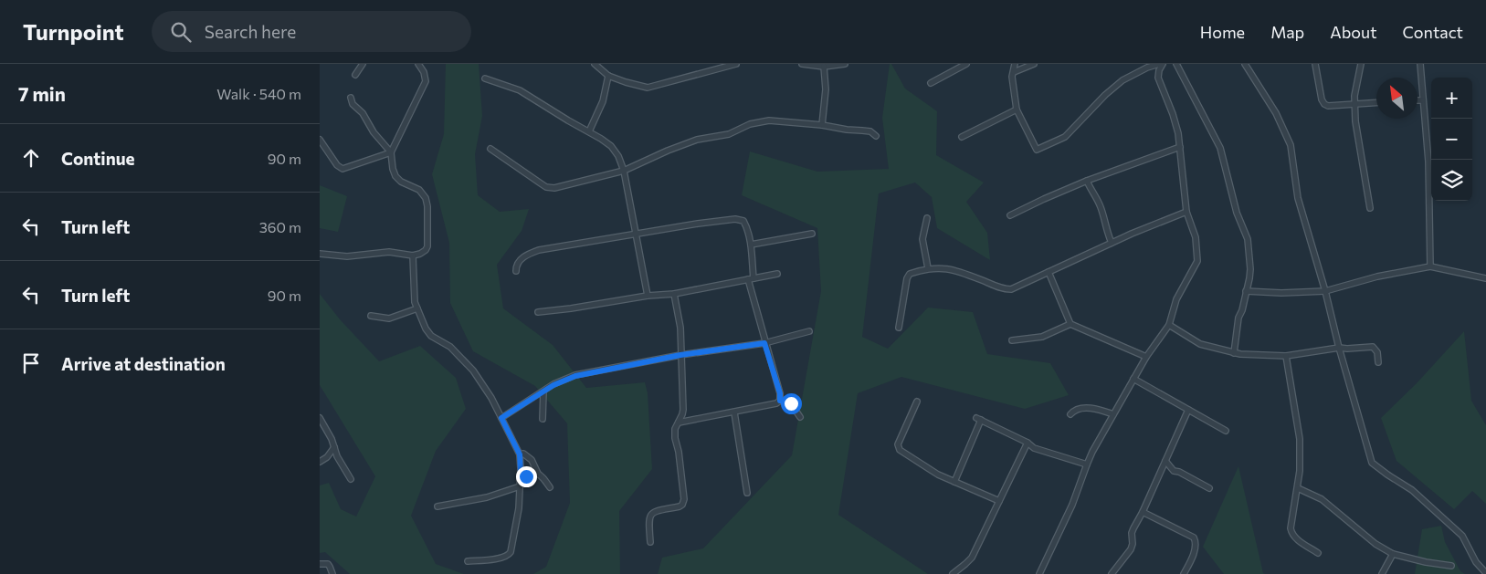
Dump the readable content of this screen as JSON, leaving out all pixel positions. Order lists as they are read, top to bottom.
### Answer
{
  "north": "top left",
  "page": {
    "header": "Turnpoint",
    "search": "Search here",
    "nav": [
      "Home",
      "Map",
      "About",
      "Contact"
    ],
    "heading": ["7 min", "Walk · 540 m"],
    "map_buttons": ["+", "−"],
    "list": [
      ["Continue", "90 m"],
      ["Turn left", "360 m"],
      ["Turn left", "90 m"],
      "Arrive at destination"
    ]
  }
}
